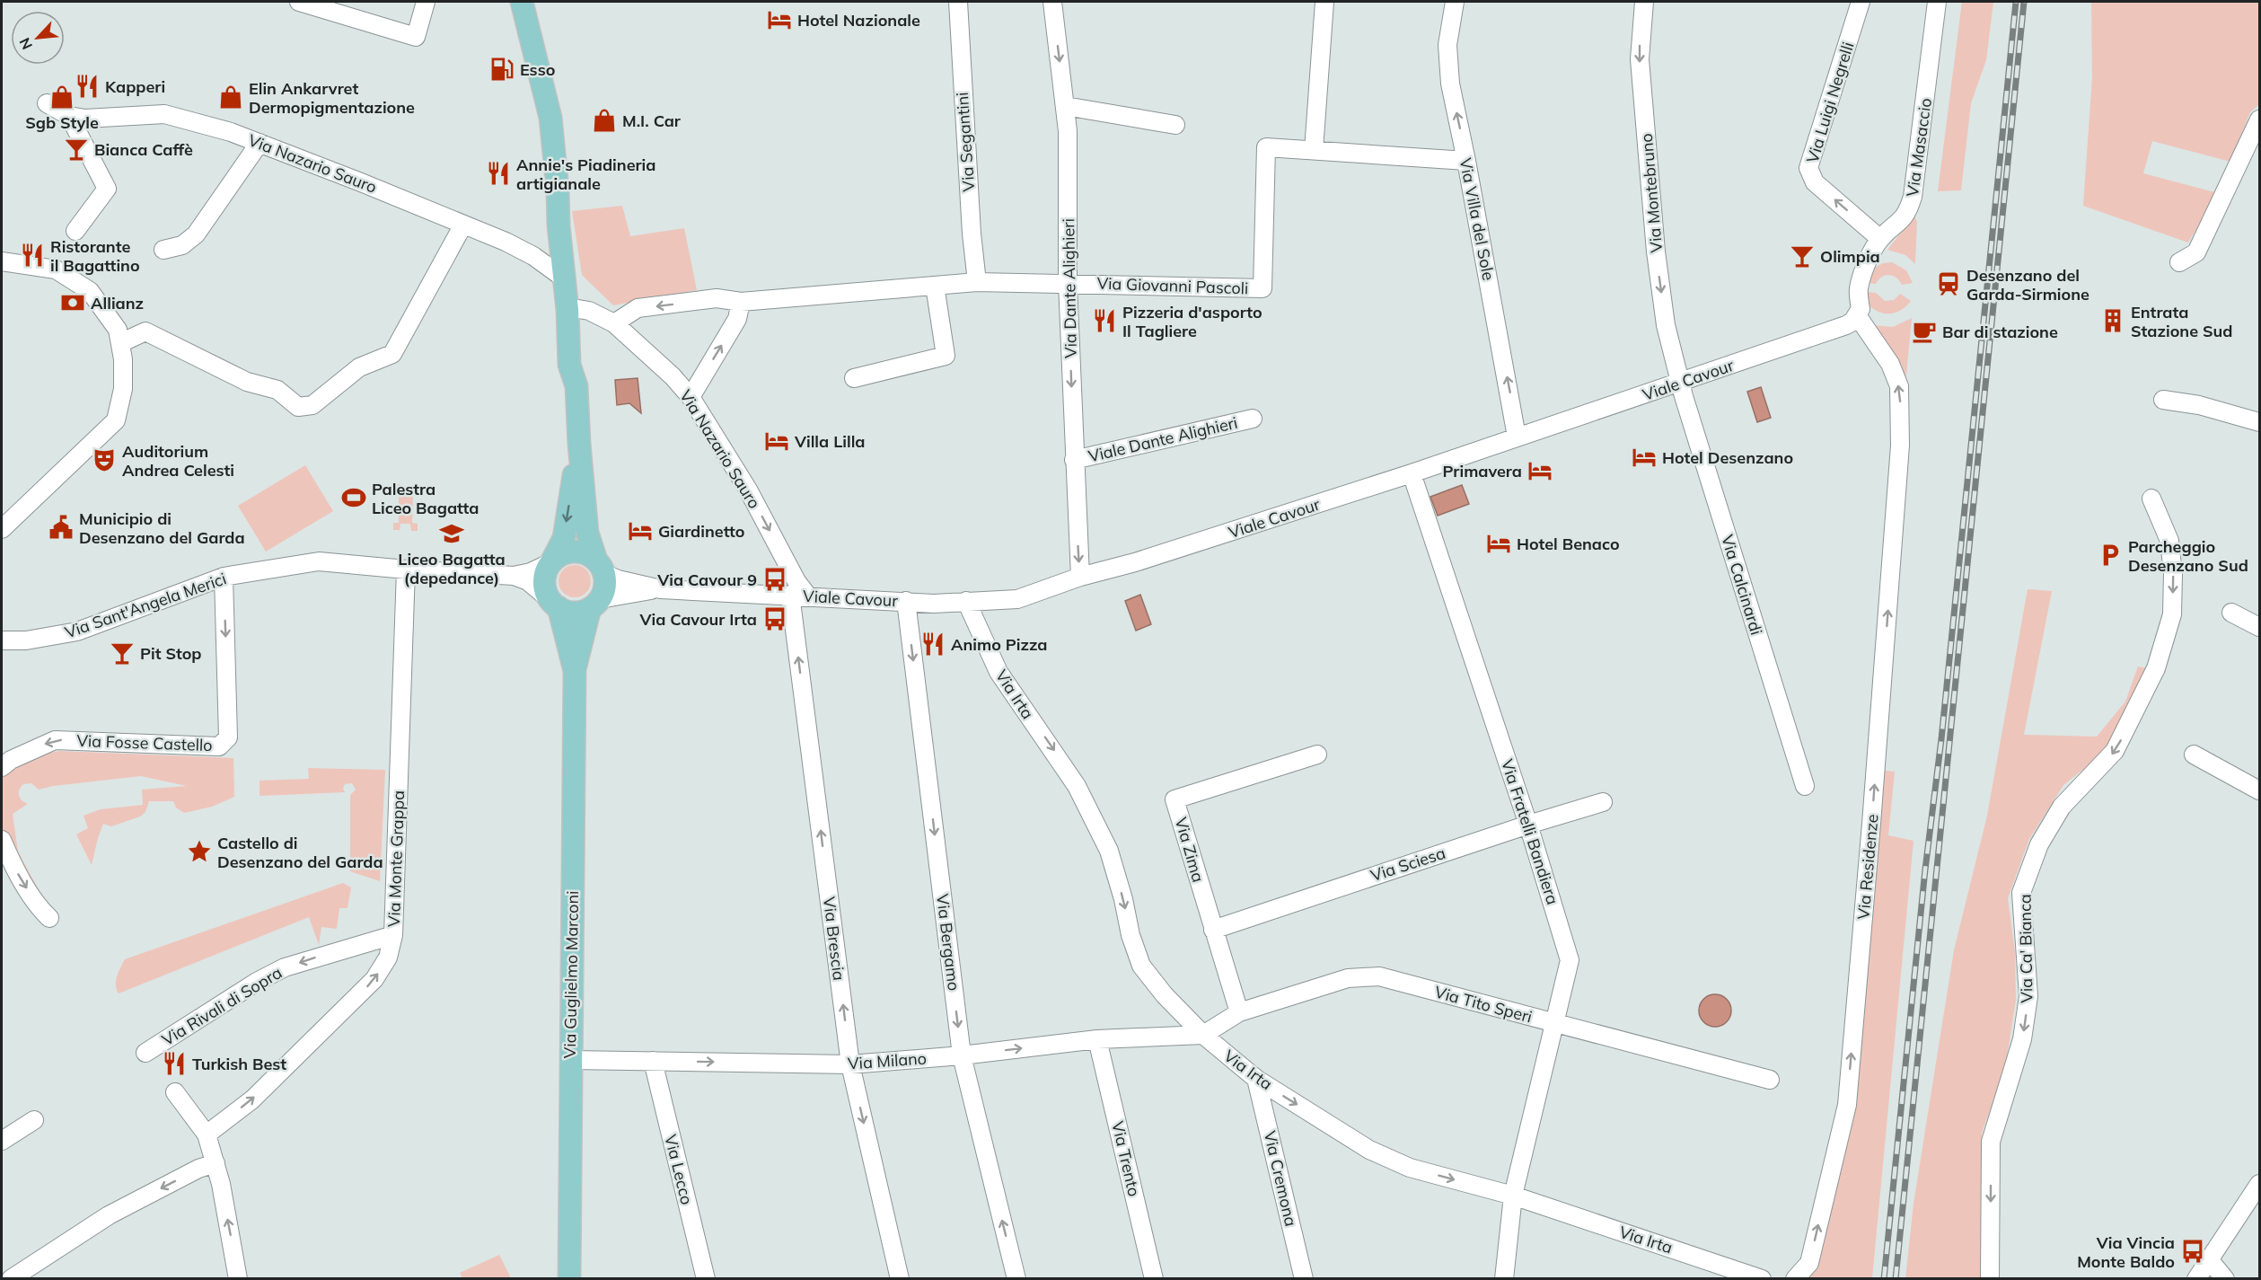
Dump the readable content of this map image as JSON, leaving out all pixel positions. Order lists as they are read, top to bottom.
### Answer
{
  "streets": {
    "main road": ["Via Guglielmo Marconi"],
    "street": [
      "Via Luigi Negrelli",
      "Via Segantini",
      "Via Masaccio",
      "Via Nazario Sauro",
      "Via Montebruno",
      "Via Villa del Sole",
      "Via Giovanni Pascoli",
      "Via Dante Alighieri",
      "Viale Cavour",
      "Viale Dante Alighieri",
      "Via Calcinardi",
      "Via Sant'Angela Merici",
      "Via Irta",
      "Via Fosse Castello",
      "Via Fratelli Bandiera",
      "Via Zima",
      "Via Monte Grappa",
      "Via Sciesa",
      "Via Residenze",
      "Via Brescia",
      "Via Bergamo",
      "Via Ca' Bianca",
      "Via Tito Speri",
      "Via Rivali di Sopra",
      "Via Milano",
      "Via Trento",
      "Via Lecco",
      "Via Cremona"
    ]
  },
  "crossings": [
    ["Via Luigi Negrelli", "Via Masaccio"],
    ["Via Segantini", "Via Giovanni Pascoli"],
    ["Via Masaccio", "Viale Cavour"],
    ["Via Masaccio", "Via Residenze"],
    ["Via Nazario Sauro", "Via Giovanni Pascoli"],
    ["Via Nazario Sauro", "Viale Cavour"],
    ["Via Montebruno", "Viale Cavour"],
    ["Via Montebruno", "Via Calcinardi"],
    ["Via Villa del Sole", "Via Giovanni Pascoli"],
    ["Via Villa del Sole", "Viale Cavour"],
    ["Via Giovanni Pascoli", "Via Dante Alighieri"],
    ["Via Dante Alighieri", "Viale Cavour"],
    ["Via Dante Alighieri", "Viale Dante Alighieri"],
    ["Viale Cavour", "Via Calcinardi"],
    ["Viale Cavour", "Via Sant'Angela Merici"],
    ["Viale Cavour", "Via Irta"],
    ["Viale Cavour", "Via Fratelli Bandiera"],
    ["Viale Cavour", "Via Residenze"],
    ["Viale Cavour", "Via Brescia"],
    ["Viale Cavour", "Via Bergamo"],
    ["Viale Cavour", "Via Guglielmo Marconi"],
    ["Via Sant'Angela Merici", "Via Fosse Castello"],
    ["Via Sant'Angela Merici", "Via Monte Grappa"],
    ["Via Sant'Angela Merici", "Via Guglielmo Marconi"],
    ["Via Irta", "Via Fratelli Bandiera"],
    ["Via Irta", "Via Tito Speri"],
    ["Via Irta", "Via Milano"],
    ["Via Irta", "Via Cremona"],
    ["Via Fratelli Bandiera", "Via Sciesa"],
    ["Via Fratelli Bandiera", "Via Tito Speri"],
    ["Via Zima", "Via Sciesa"],
    ["Via Zima", "Via Tito Speri"],
    ["Via Monte Grappa", "Via Rivali di Sopra"],
    ["Via Brescia", "Via Milano"],
    ["Via Bergamo", "Via Milano"],
    ["Via Guglielmo Marconi", "Via Milano"],
    ["Via Tito Speri", "Via Milano"],
    ["Via Milano", "Via Trento"],
    ["Via Milano", "Via Lecco"]
  ],
  "one_way": [
    "Via Luigi Negrelli",
    "Via Montebruno",
    "Via Dante Alighieri",
    "Via Irta",
    "Via Monte Grappa",
    "Via Residenze",
    "Via Ca' Bianca",
    "Via Rivali di Sopra",
    "Via Milano"
  ],
  "places": {
    "hotel": [
      "Hotel Nazionale",
      "Villa Lilla",
      "Hotel Desenzano",
      "Primavera",
      "Giardinetto",
      "Hotel Benaco"
    ],
    "fuel station": ["Esso"],
    "restaurant": [
      "Kapperi",
      "Annie's Piadineria artigianale",
      "Ristorante il Bagattino",
      "Pizzeria d'asporto Il Tagliere",
      "Animo Pizza",
      "Turkish Best"
    ],
    "shop": ["Sgb Style", "Elin Ankarvret Dermopigmentazione", "M.I. Car"],
    "bar": ["Bianca Caffè", "Olimpia", "Pit Stop"],
    "station": ["Desenzano del Garda-Sirmione"],
    "bank": ["Allianz"],
    "building": ["Entrata Stazione Sud"],
    "cafe": ["Bar di stazione"],
    "theatre": ["Auditorium Andrea Celesti"],
    "sports": ["Palestra Liceo Bagatta"],
    "public building": ["Municipio di Desenzano del Garda"],
    "school or university": ["Liceo Bagatta (depedance)"],
    "parking": ["Parcheggio Desenzano Sud"],
    "bus stop": ["Via Cavour 9", "Via Cavour Irta", "Via Vincia Monte Baldo"],
    "place": ["Castello di Desenzano del Garda"]
  },
  "north": "bottom left"
}
